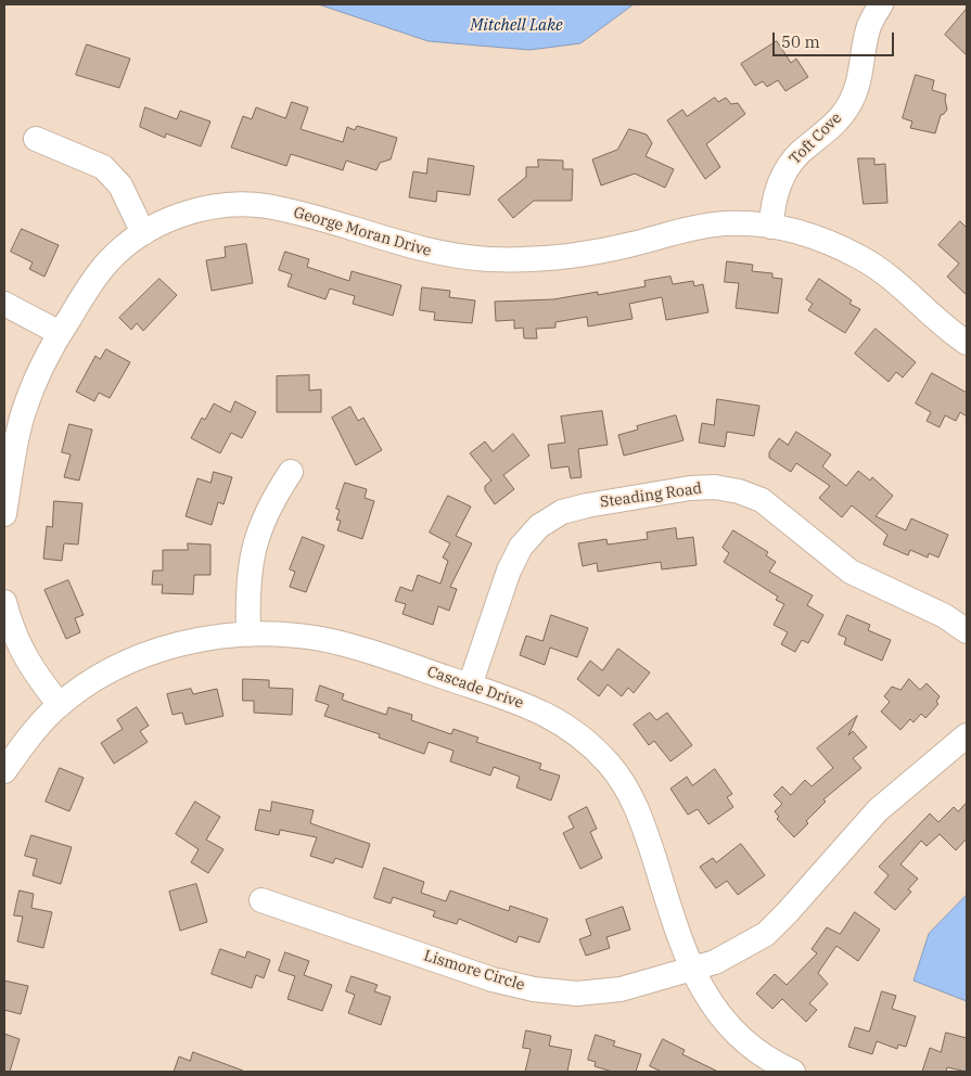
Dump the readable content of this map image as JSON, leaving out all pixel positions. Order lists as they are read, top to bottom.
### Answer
{
  "streets": {
    "street": [
      "Toft Cove",
      "George Moran Drive",
      "Steading Road",
      "Cascade Drive",
      "Lismore Circle"
    ]
  },
  "crossings": [
    ["Toft Cove", "George Moran Drive"],
    ["Steading Road", "Cascade Drive"],
    ["Cascade Drive", "Lismore Circle"]
  ],
  "water": ["Mitchell Lake"],
  "scale_bar": "50 m"
}
